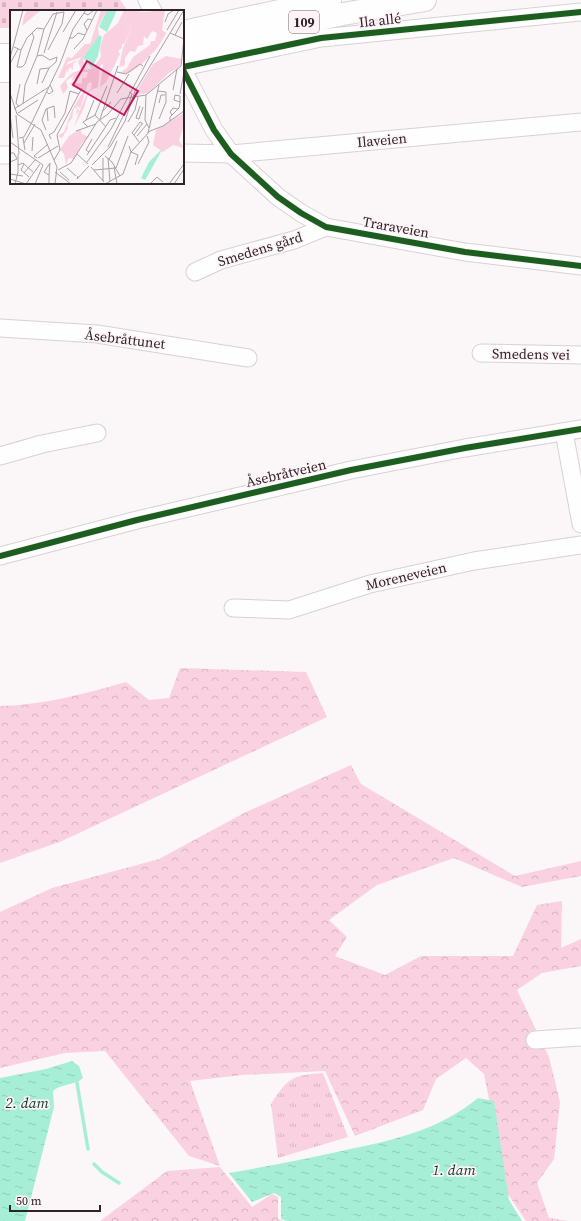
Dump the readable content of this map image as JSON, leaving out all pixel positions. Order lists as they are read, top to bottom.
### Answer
{
  "streets": {
    "main road": ["109"],
    "street": [
      "Ila allé",
      "Ilaveien",
      "Traraveien",
      "Smedens gård",
      "Åsebråttunet",
      "Smedens vei",
      "Åsebråtveien",
      "Moreneveien"
    ]
  },
  "crossings": [
    ["Ilaveien", "Traraveien"],
    ["Traraveien", "Smedens gård"]
  ],
  "water": ["2. dam", "1. dam"],
  "scale_bar": "50 m"
}
